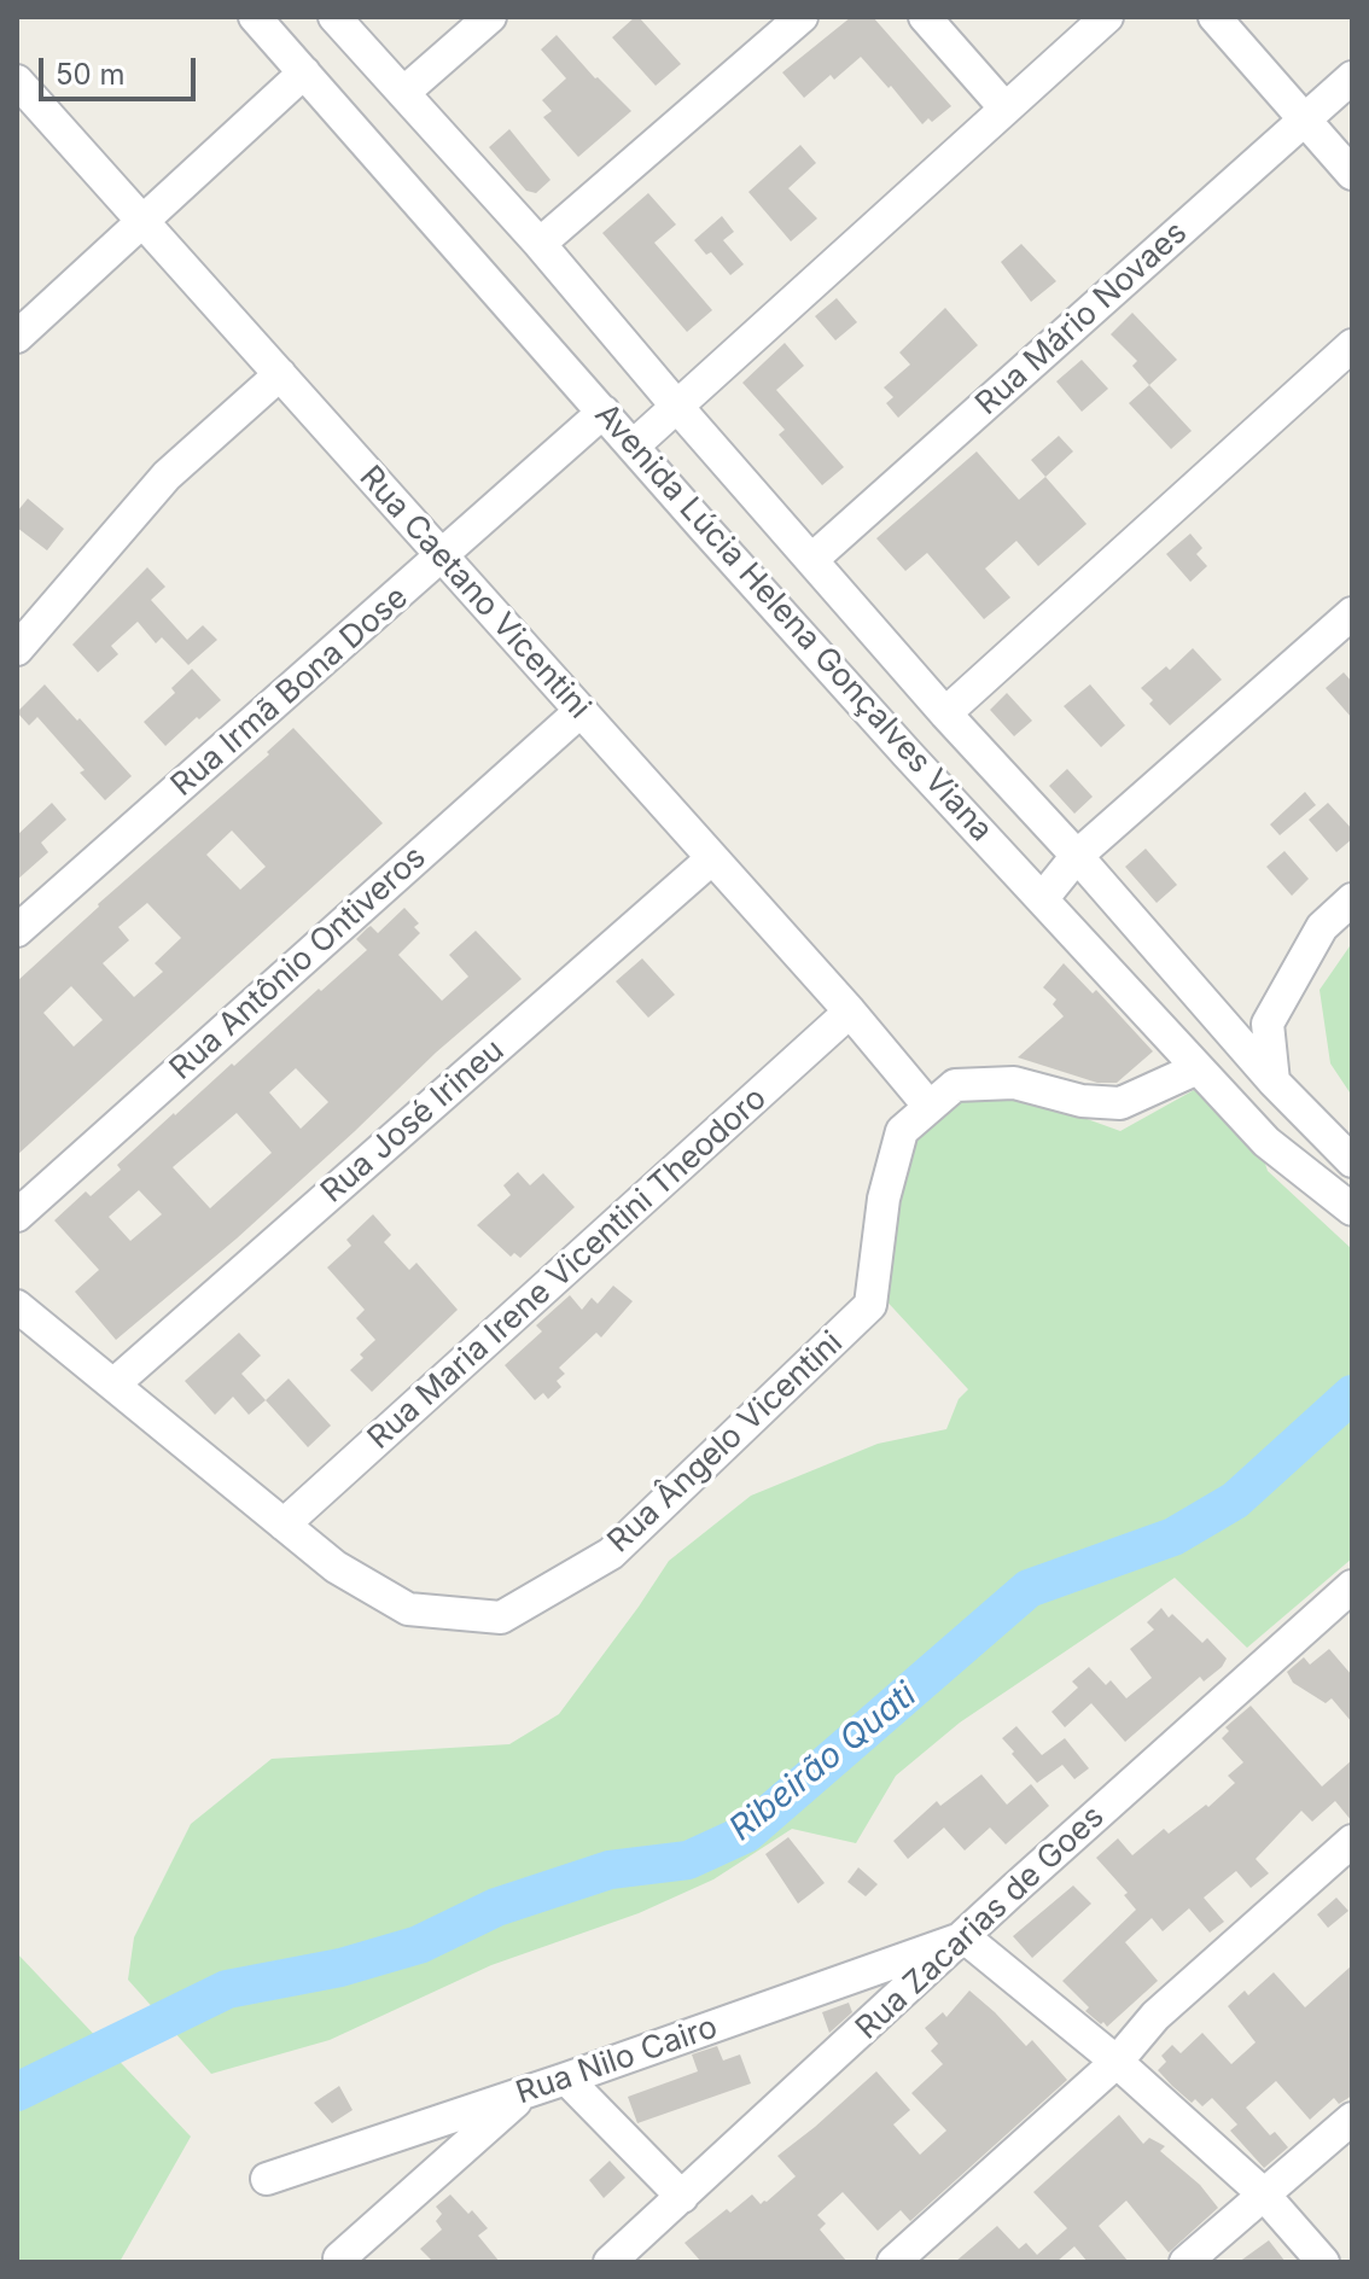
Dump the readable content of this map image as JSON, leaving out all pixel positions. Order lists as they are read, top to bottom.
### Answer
{
  "streets": {
    "street": [
      "Rua Mário Novaes",
      "Rua Caetano Vicentini",
      "Avenida Lúcia Helena Gonçalves Viana",
      "Rua Irmã Bona Dose",
      "Rua Antônio Ontiveros",
      "Rua José Irineu",
      "Rua Maria Irene Vicentini Theodoro",
      "Rua Ângelo Vicentini",
      "Rua Zacarias de Goes",
      "Rua Nilo Cairo"
    ]
  },
  "crossings": [
    ["Rua Mário Novaes", "Avenida Lúcia Helena Gonçalves Viana"],
    ["Rua Caetano Vicentini", "Rua Irmã Bona Dose"],
    ["Rua Caetano Vicentini", "Rua Antônio Ontiveros"],
    ["Rua Caetano Vicentini", "Rua José Irineu"],
    ["Rua Caetano Vicentini", "Rua Maria Irene Vicentini Theodoro"],
    ["Rua Caetano Vicentini", "Rua Ângelo Vicentini"],
    ["Avenida Lúcia Helena Gonçalves Viana", "Rua Irmã Bona Dose"],
    ["Avenida Lúcia Helena Gonçalves Viana", "Rua Ângelo Vicentini"],
    ["Rua José Irineu", "Rua Ângelo Vicentini"],
    ["Rua Maria Irene Vicentini Theodoro", "Rua Ângelo Vicentini"],
    ["Rua Zacarias de Goes", "Rua Nilo Cairo"]
  ],
  "water": ["Ribeirão Quati"],
  "scale_bar": "50 m"
}
